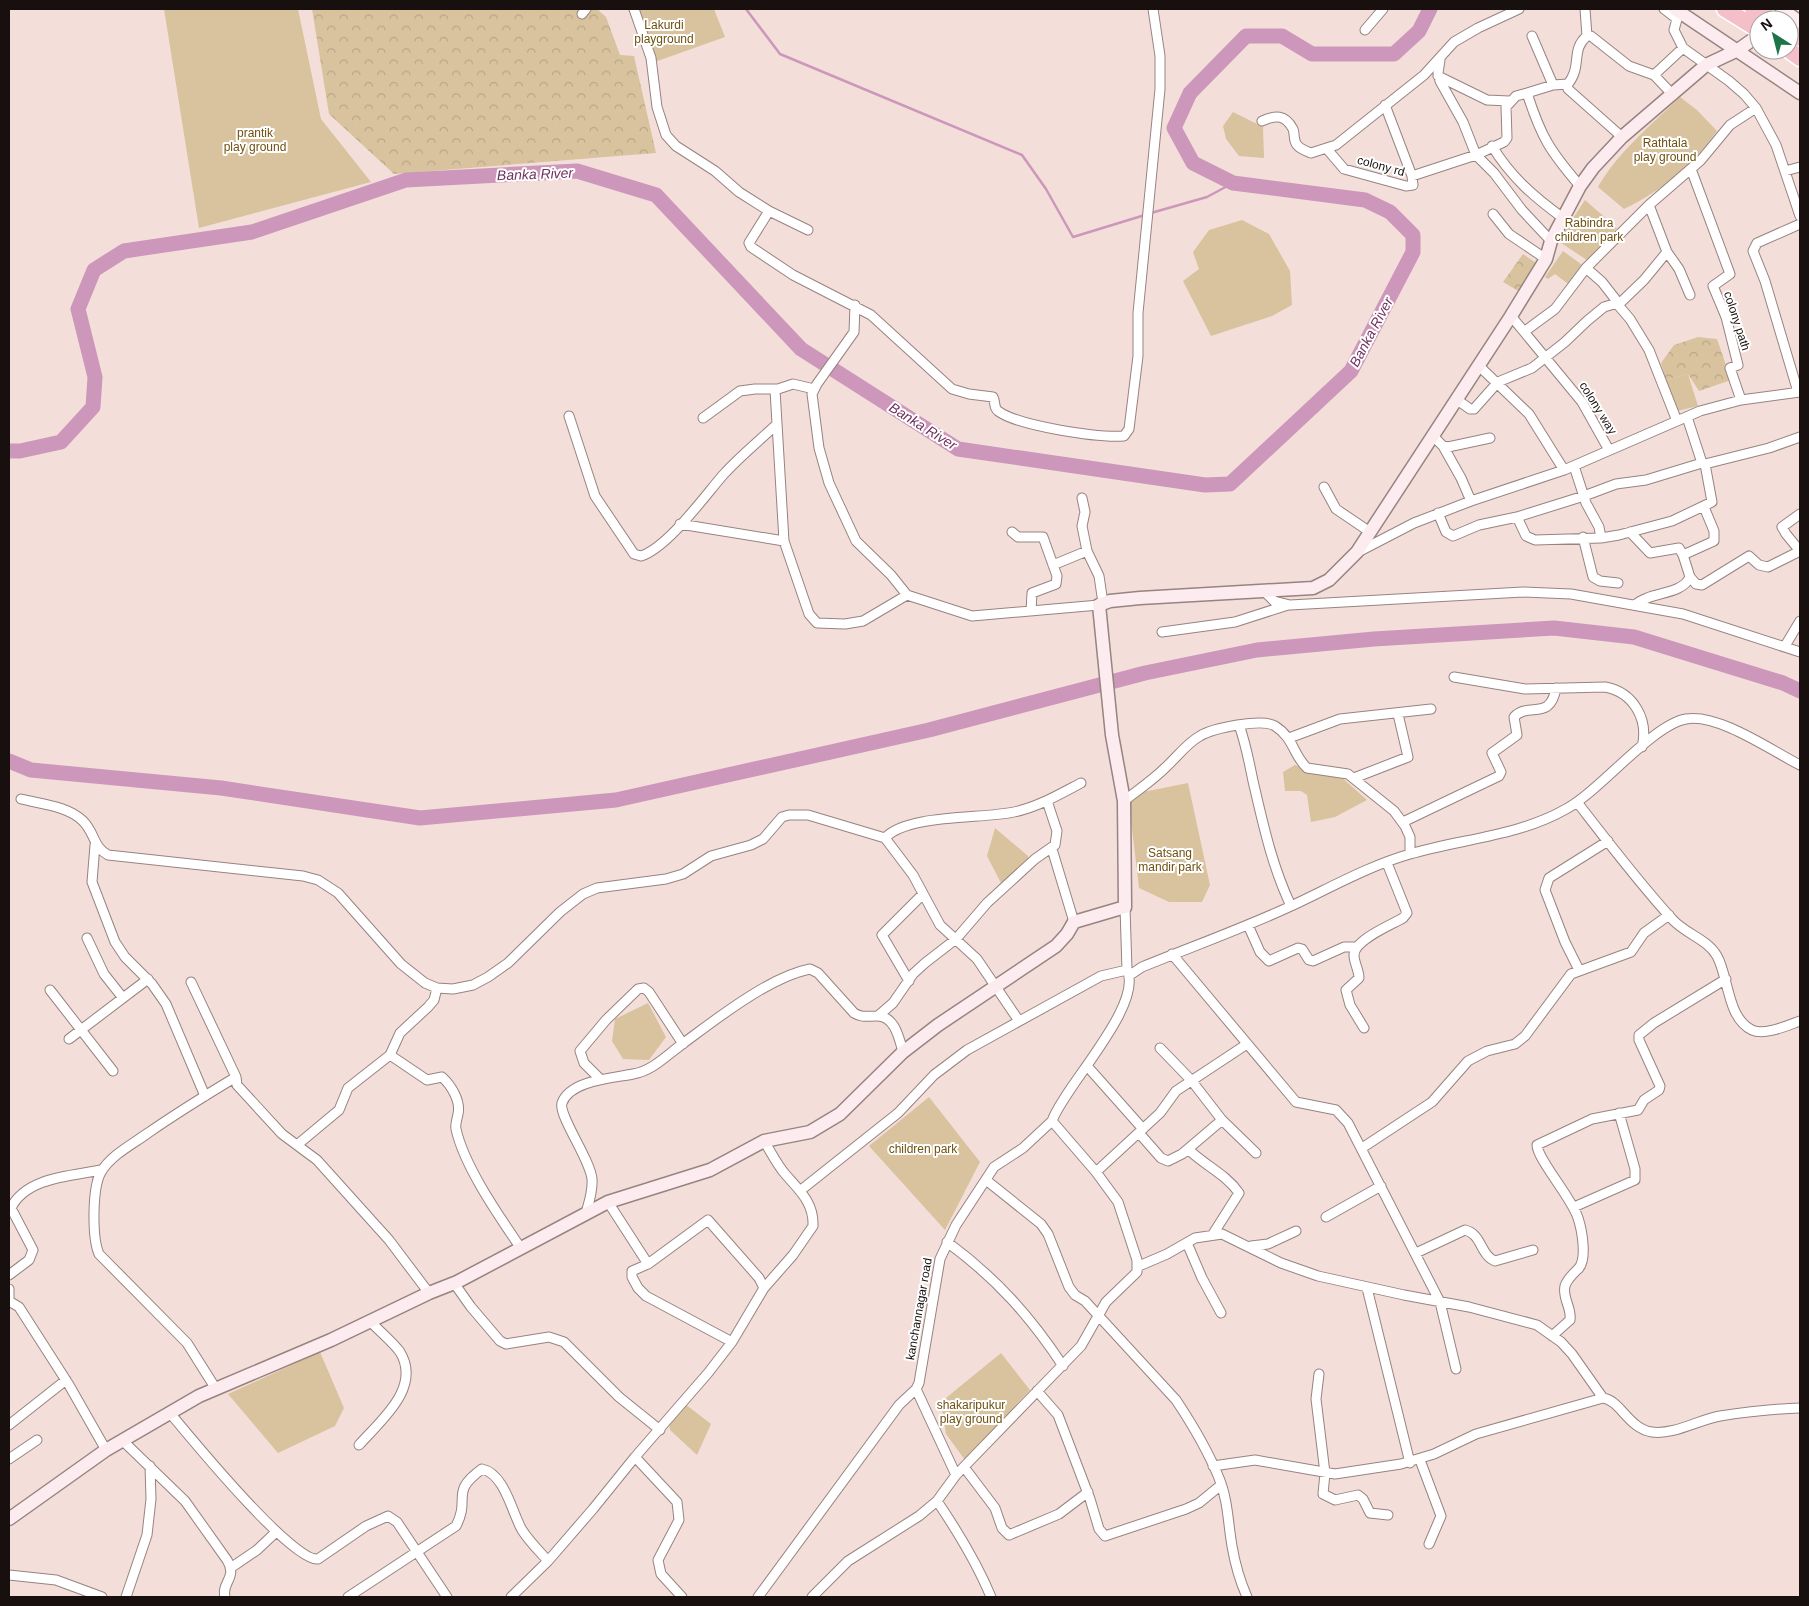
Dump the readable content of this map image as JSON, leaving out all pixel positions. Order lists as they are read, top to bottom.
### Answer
{
  "streets": {
    "street": [
      "colony rd",
      "colony path",
      "colony way",
      "kanchannagar road"
    ]
  },
  "water": ["Banka River"],
  "parks": [
    "Lakurdi playground",
    "prantik play ground",
    "Rathtala play ground",
    "Rabindra children park",
    "Satsang mandir park",
    "children park",
    "shakaripukur play ground"
  ],
  "north": "top left"
}
